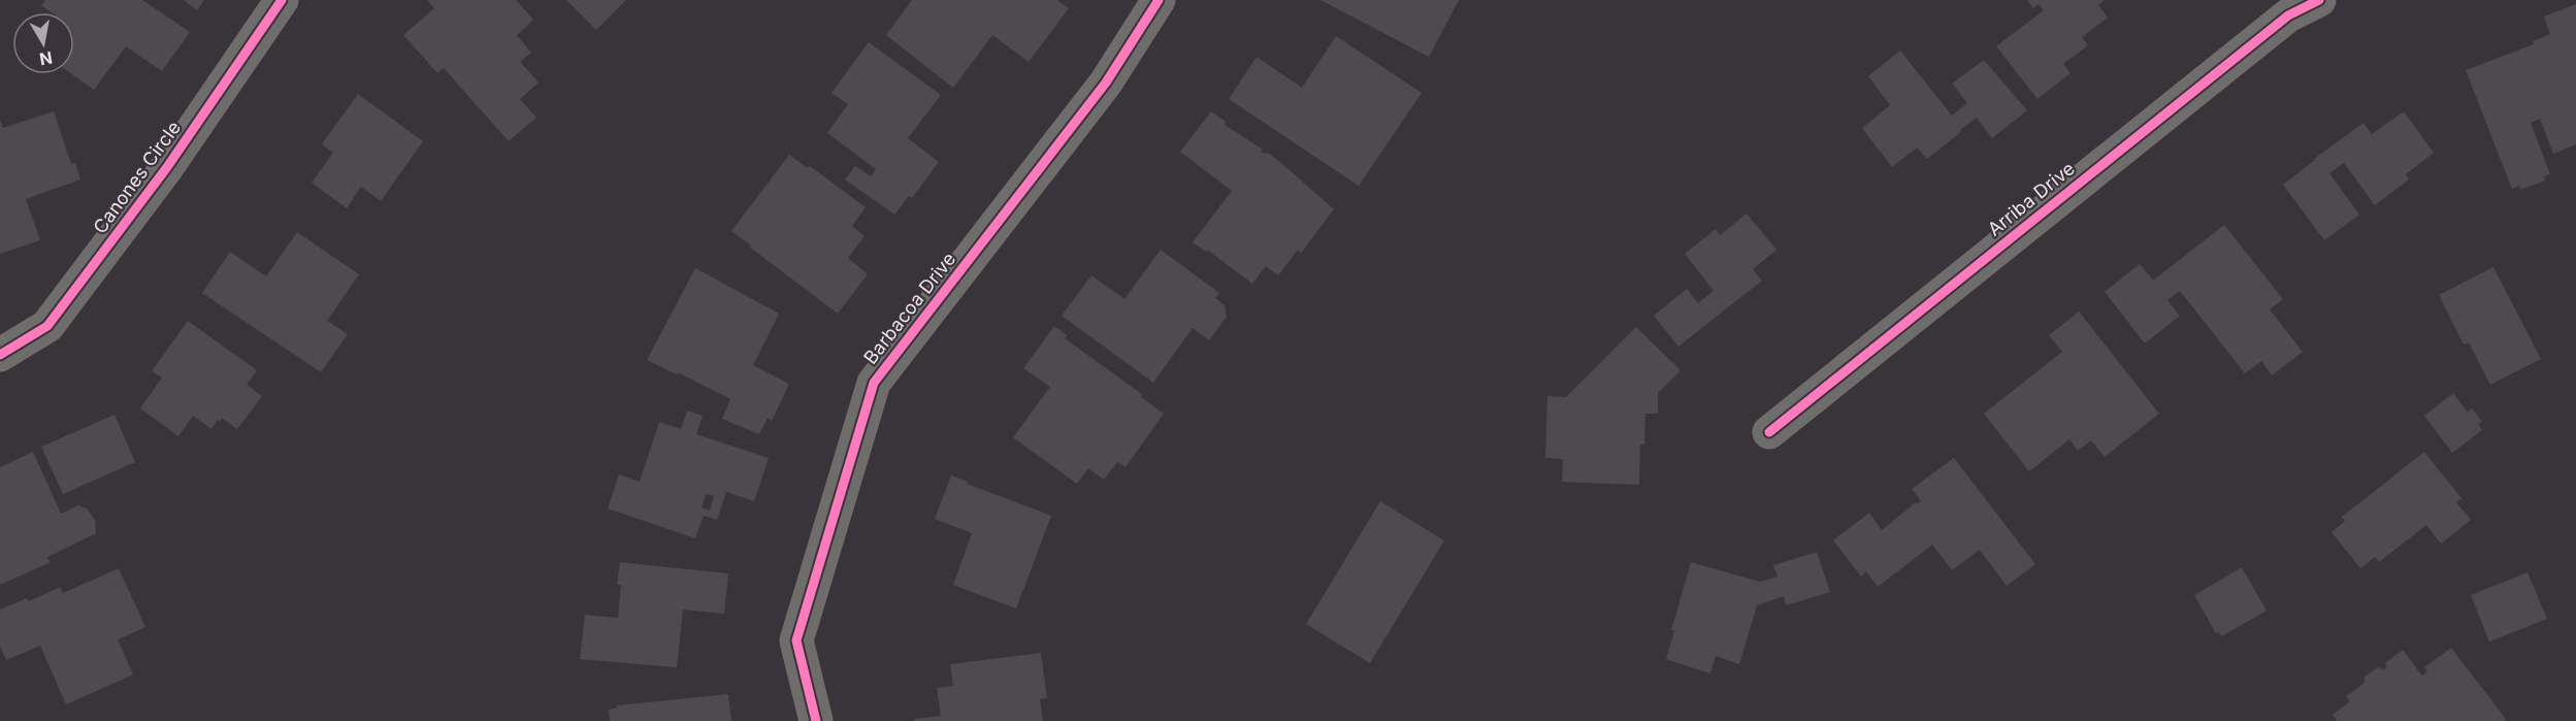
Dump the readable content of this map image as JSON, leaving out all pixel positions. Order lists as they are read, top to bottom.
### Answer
{
  "streets": {
    "street": ["Canones Circle", "Arriba Drive", "Barbacoa Drive"]
  },
  "north": "bottom"
}
